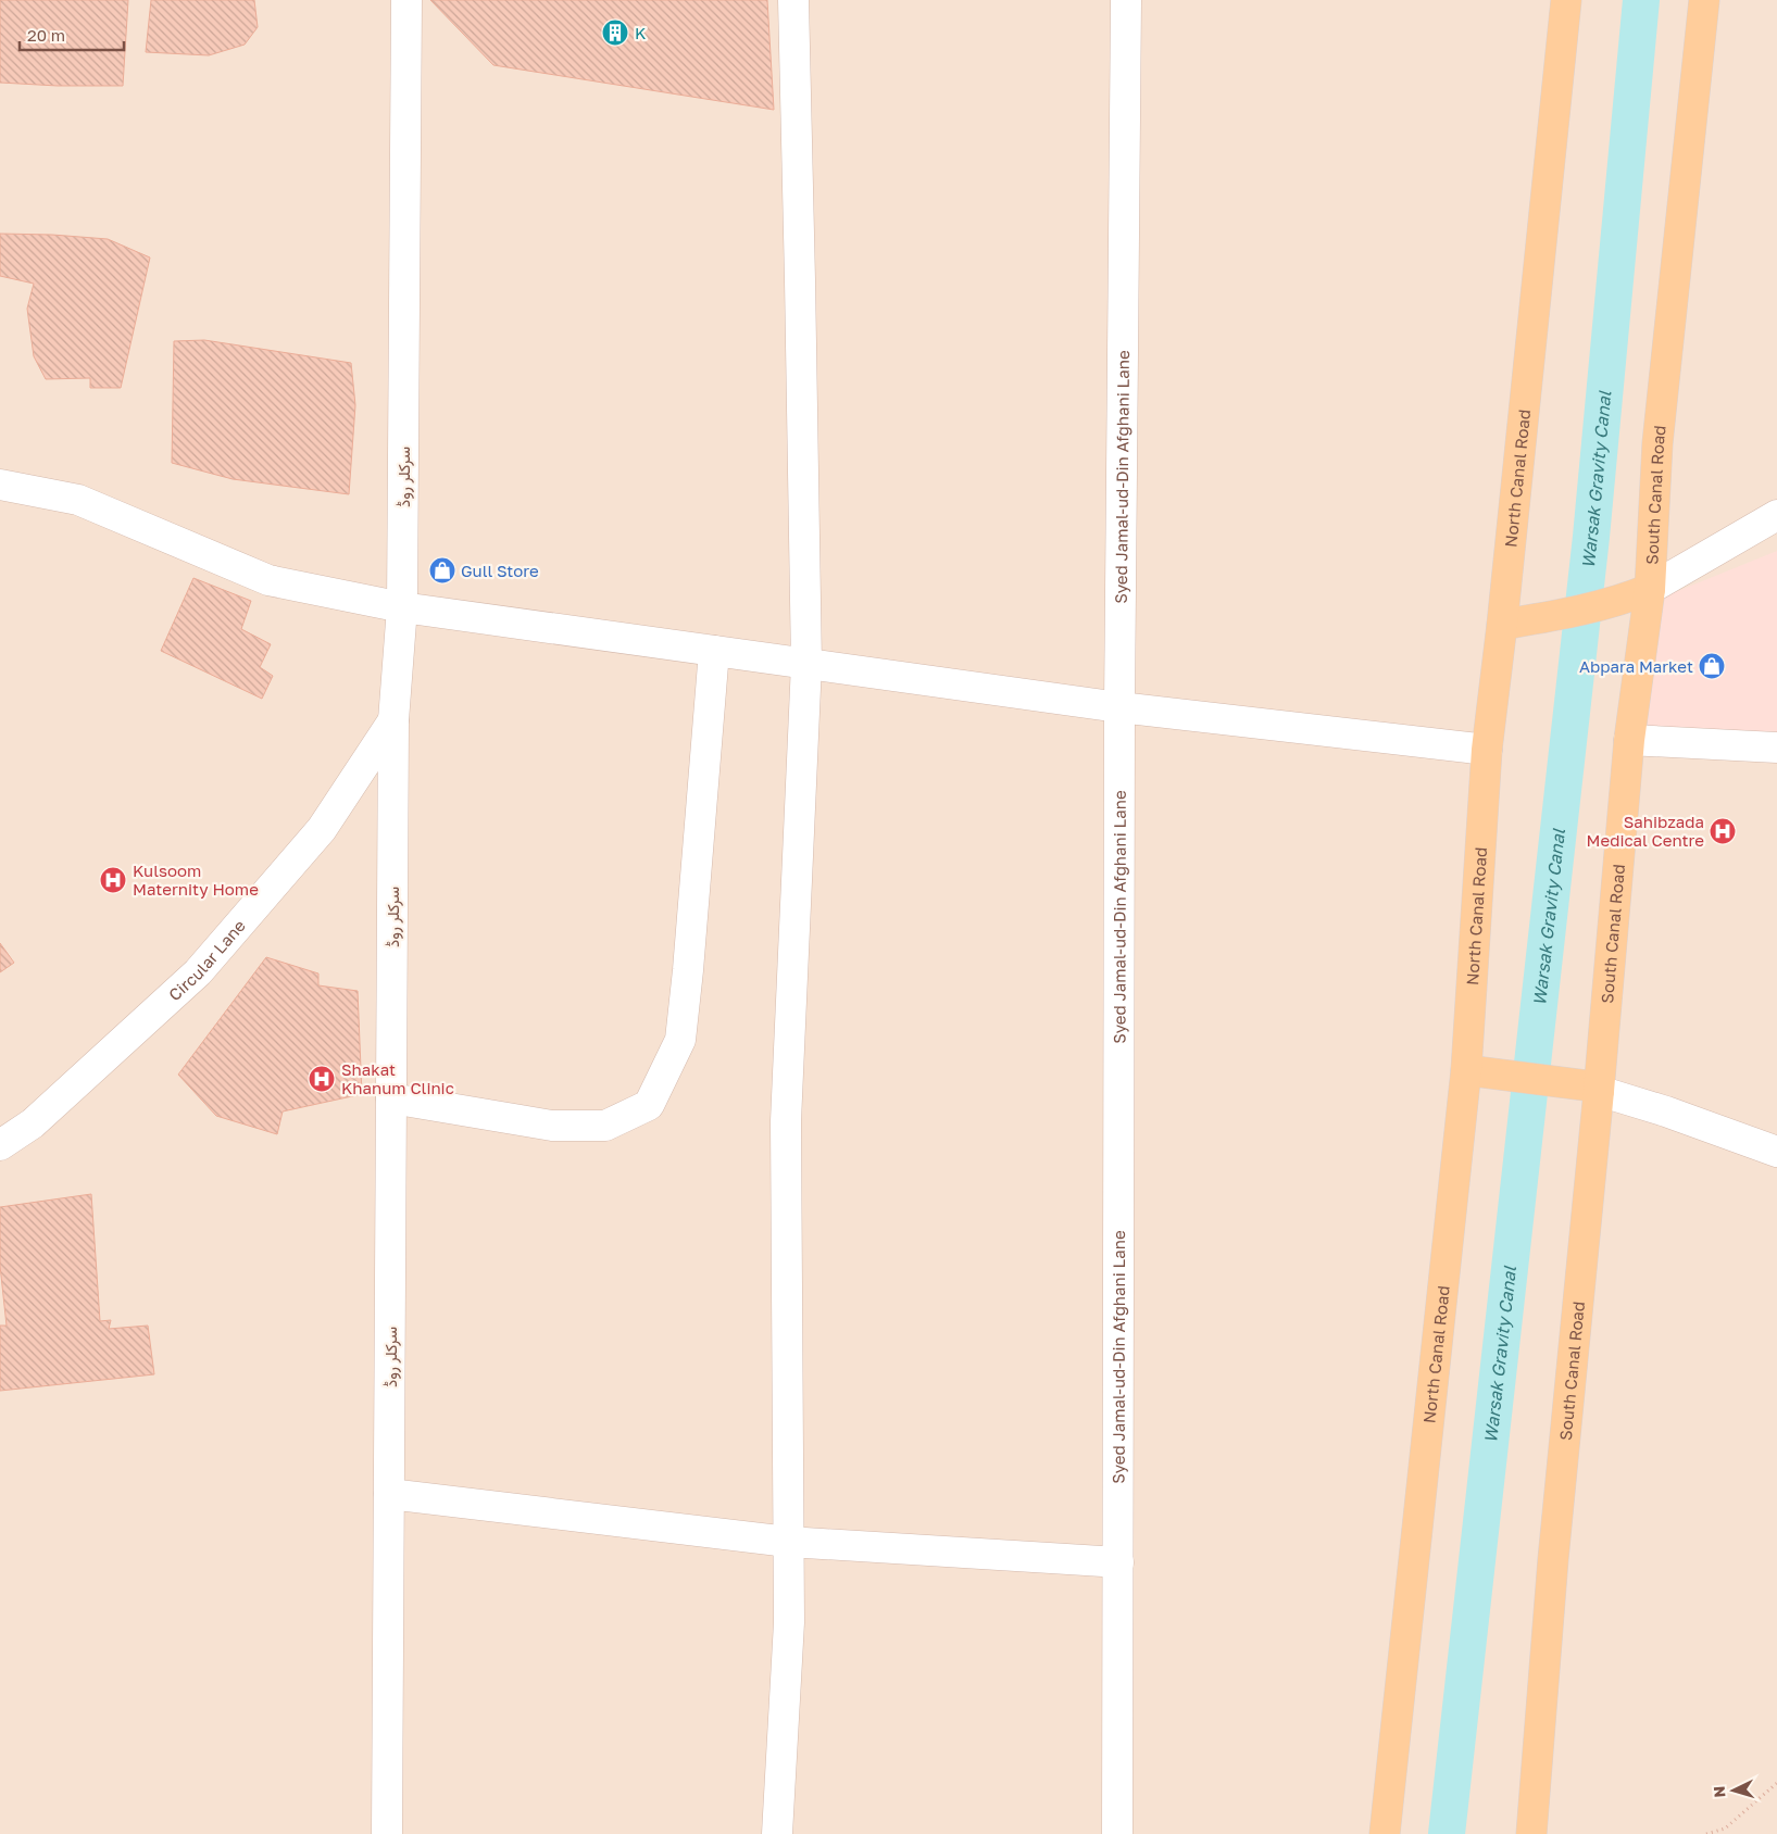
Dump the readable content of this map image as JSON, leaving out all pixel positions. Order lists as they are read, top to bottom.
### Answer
{
  "streets": {
    "main road": ["North Canal Road", "South Canal Road"],
    "street": ["سرکلر روڈ", "Syed Jamal-ud-Din Afghani Lane", "Circular Lane"]
  },
  "crossings": [
    ["سرکلر روڈ", "Circular Lane"]
  ],
  "water": ["Warsak Gravity Canal"],
  "places": {
    "building": ["K"],
    "shop": ["Gull Store", "Abpara Market"],
    "hospital": ["Sahibzada Medical Centre", "Kulsoom Maternity Home", "Shakat Khanum Clinic"]
  },
  "scale_bar": "20 m",
  "north": "left"
}
